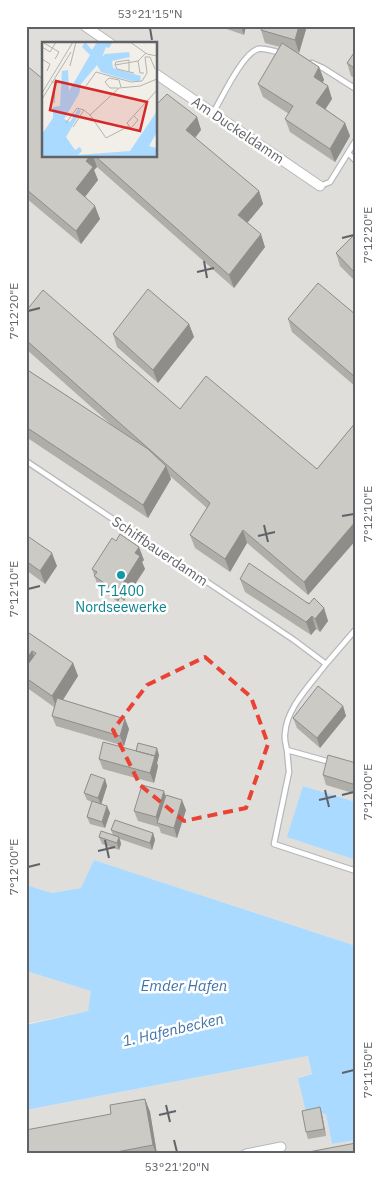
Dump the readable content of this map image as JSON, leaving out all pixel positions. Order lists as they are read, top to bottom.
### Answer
{
  "streets": {
    "street": ["Am Duckeldamm"],
    "lane": ["Schiffbauerdamm"]
  },
  "water": ["Emder Hafen", "1. Hafenbecken"],
  "places": ["T-1400 Nordseewerke"],
  "coordinates": [
    "53°21'15\"N",
    "7°12'20\"E",
    "7°12'10\"E",
    "7°12'00\"E",
    "7°11'50\"E",
    "53°21'20\"N"
  ]
}
